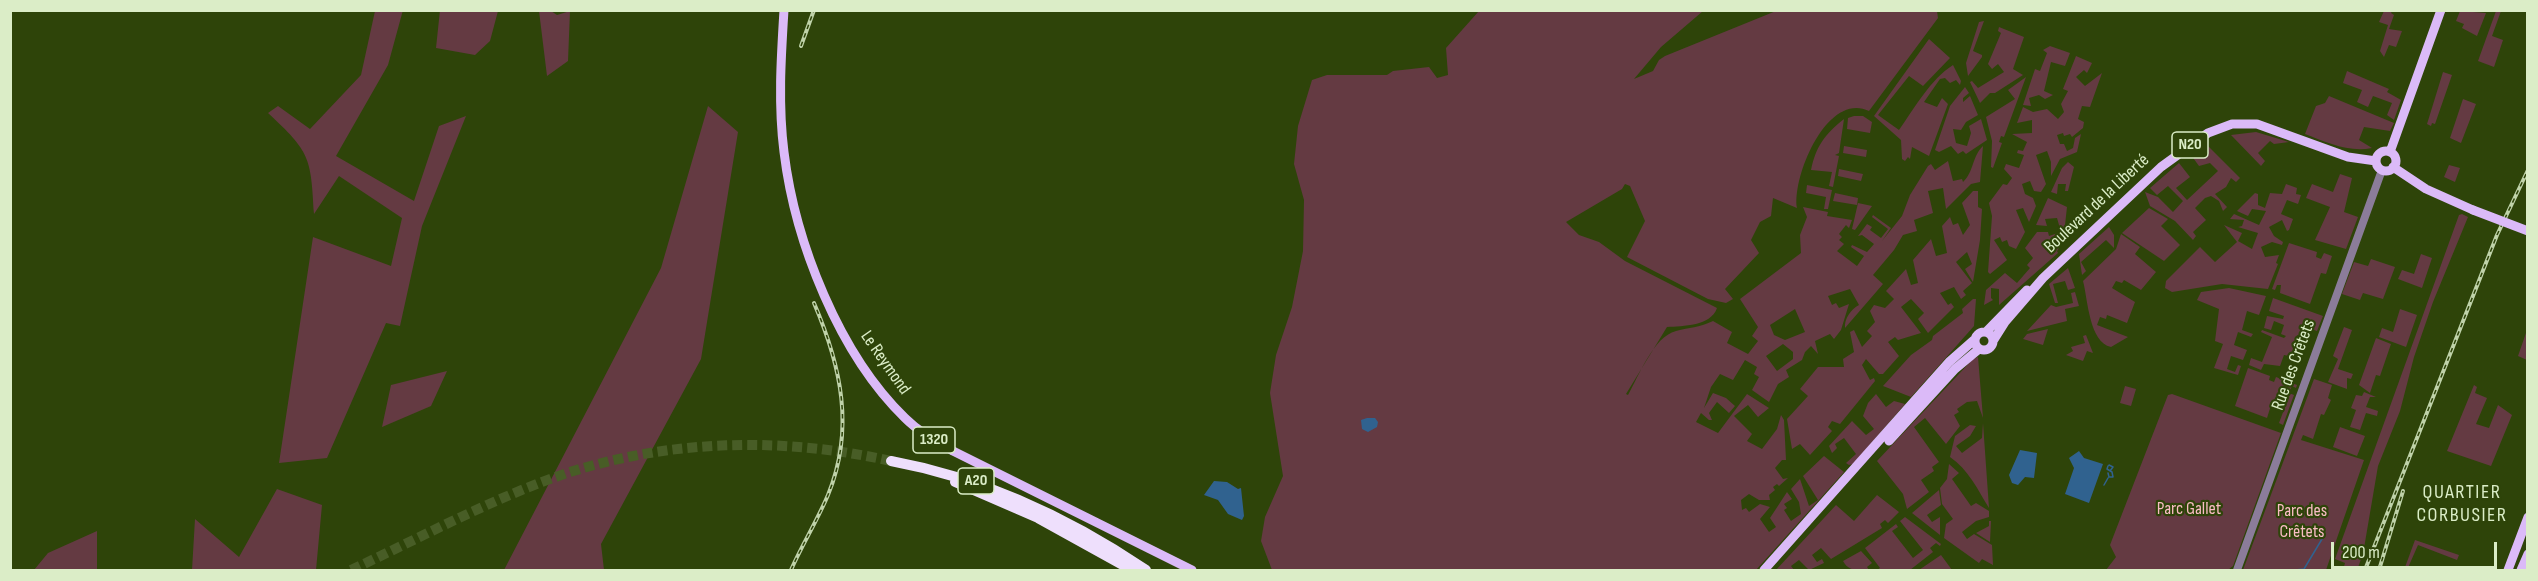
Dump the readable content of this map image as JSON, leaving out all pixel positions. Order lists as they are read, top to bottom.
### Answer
{
  "streets": {
    "highway": ["A20"],
    "main road": [
      "N20",
      "Boulevard de la Liberté",
      "Le Reymond",
      "1320"
    ],
    "street": ["Rue des Crêtets"]
  },
  "crossings": [
    ["N20", "Boulevard de la Liberté"],
    ["Boulevard de la Liberté", "Rue des Crêtets"]
  ],
  "districts": ["QUARTIER CORBUSIER"],
  "parks": ["Parc Gallet", "Parc des Crêtets"],
  "scale_bar": "200 m"
}
